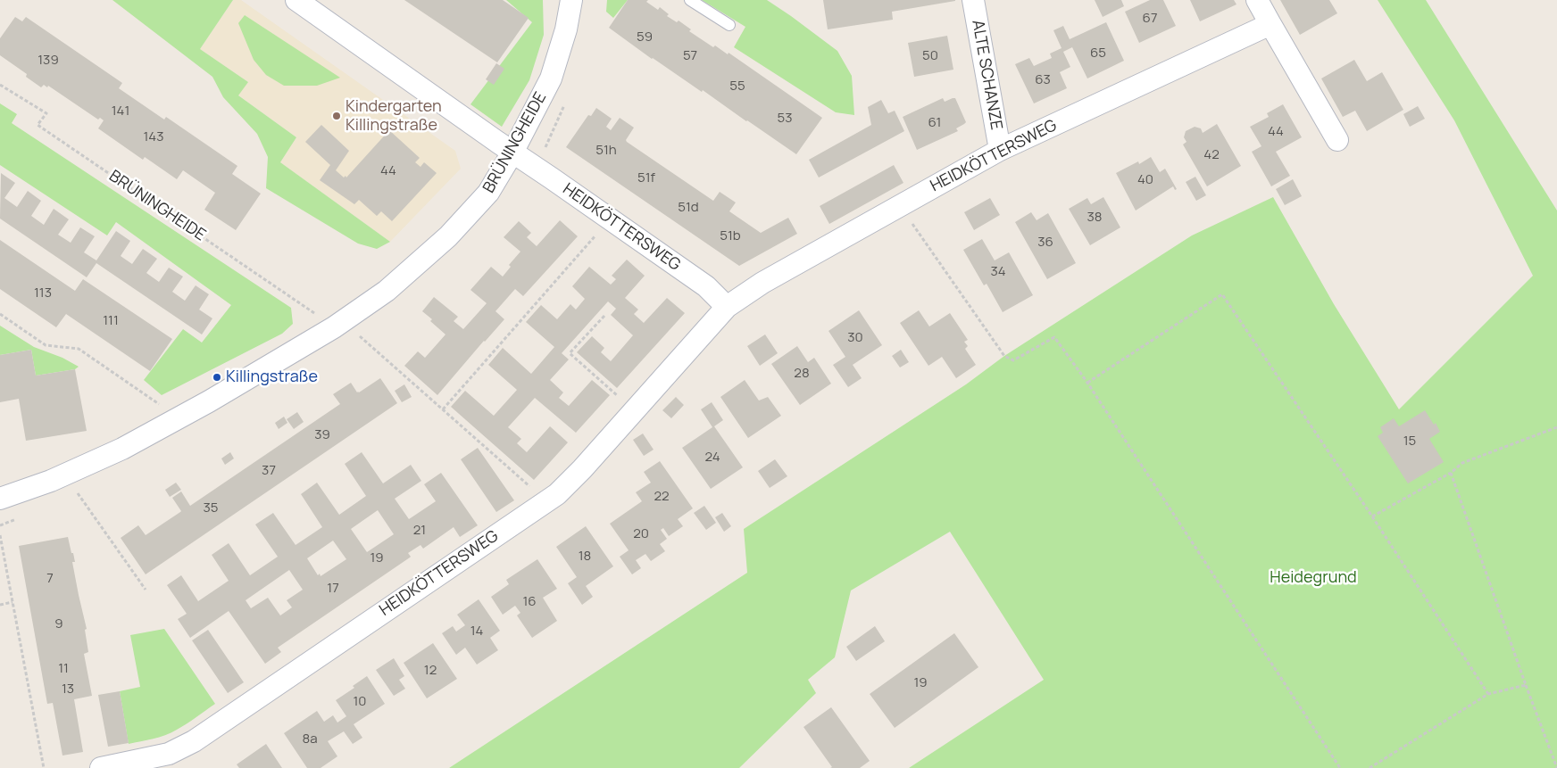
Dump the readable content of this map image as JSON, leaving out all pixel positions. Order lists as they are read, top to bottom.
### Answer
{
  "streets": {
    "street": ["ALTE SCHANZE", "BRÜNINGHEIDE", "HEIDKÖTTERSWEG"]
  },
  "crossings": [
    ["ALTE SCHANZE", "HEIDKÖTTERSWEG"],
    ["BRÜNINGHEIDE", "HEIDKÖTTERSWEG"]
  ],
  "parks": ["Heidegrund"],
  "places": ["Kindergarten Killingstraße", "Killingstraße"],
  "house_numbers": [
    "67",
    "59",
    "65",
    "57",
    "50",
    "139",
    "63",
    "55",
    "141",
    "53",
    "61",
    "44",
    "143",
    "51h",
    "42",
    "44",
    "51f",
    "40",
    "51d",
    "38",
    "51b",
    "36",
    "34",
    "113",
    "111",
    "30",
    "28",
    "39",
    "15",
    "24",
    "37",
    "22",
    "35",
    "21",
    "20",
    "18",
    "19",
    "7",
    "17",
    "16",
    "9",
    "14",
    "11",
    "12",
    "19",
    "13",
    "10",
    "8a"
  ]
}
